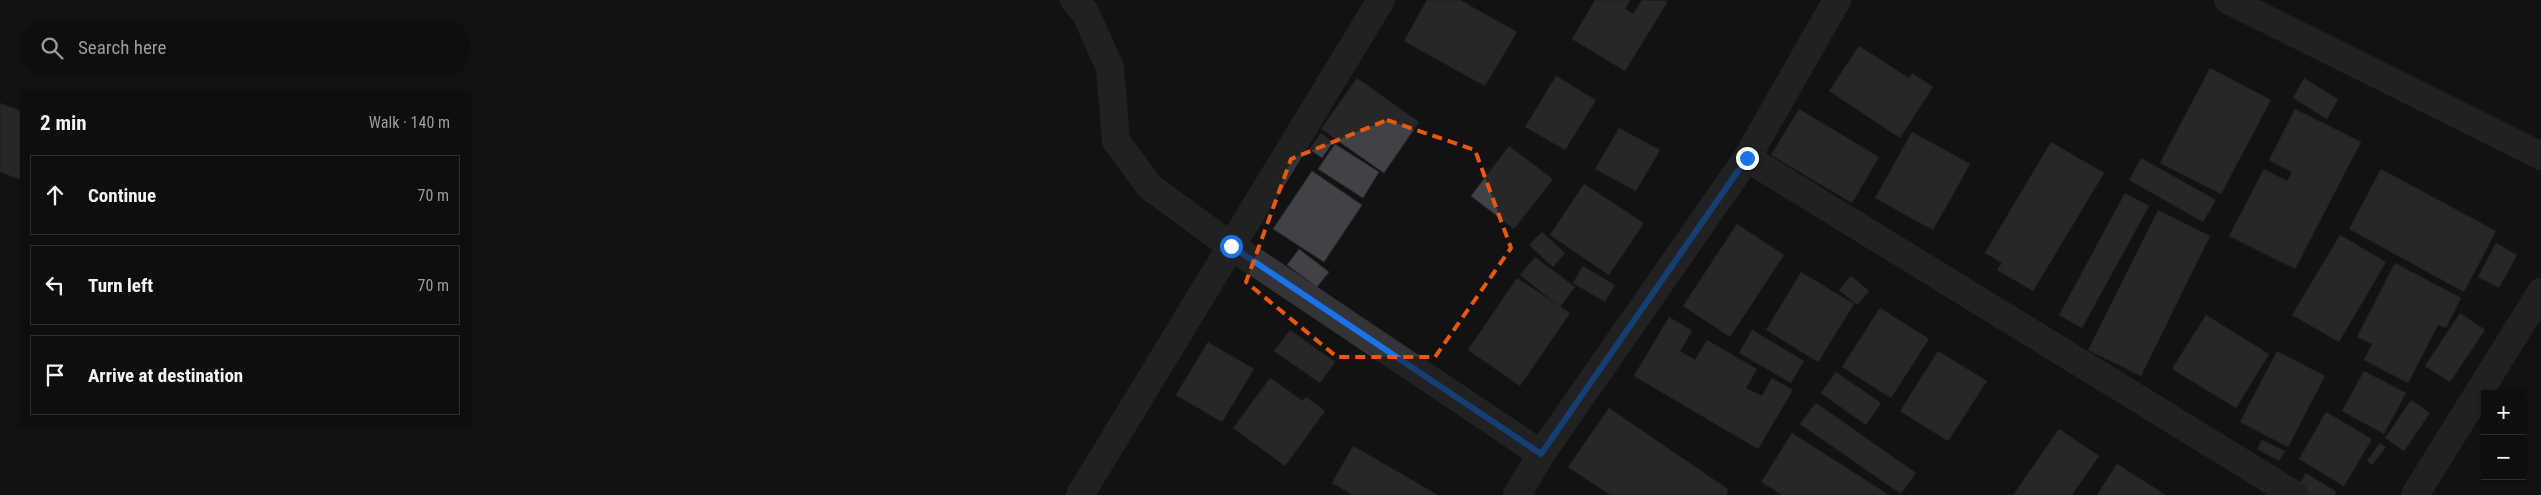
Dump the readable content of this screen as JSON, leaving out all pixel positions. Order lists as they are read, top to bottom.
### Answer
{
  "page": {
    "search": "Search here",
    "heading": ["2 min", "Walk · 140 m"],
    "list": [
      ["Continue", "70 m"],
      ["Turn left", "70 m"],
      "Arrive at destination"
    ],
    "map_buttons": ["+", "−"]
  }
}
